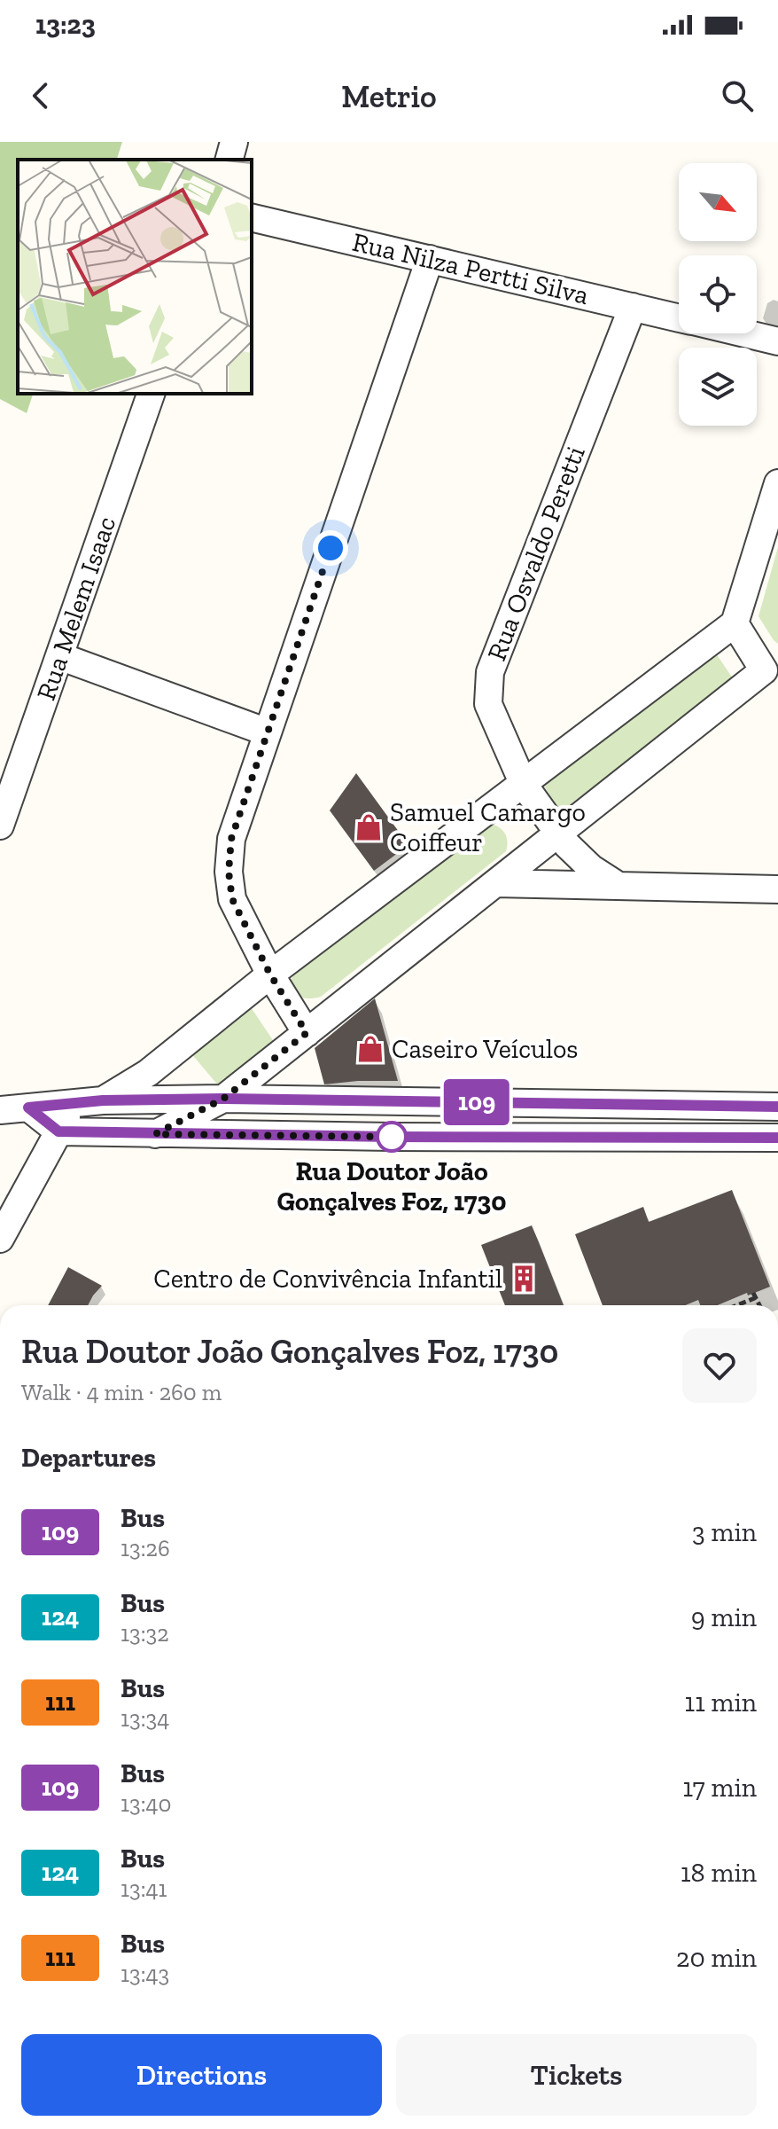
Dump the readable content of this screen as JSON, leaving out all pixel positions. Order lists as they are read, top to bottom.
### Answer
{
  "streets": {
    "street": ["Rua Nilza Pertti Silva", "Rua Osvaldo Peretti", "Rua Melem Isaac"]
  },
  "crossings": [
    ["Rua Nilza Pertti Silva", "Rua Osvaldo Peretti"]
  ],
  "places": {
    "shop": ["Samuel Camargo Coiffeur", "Caseiro Veículos"],
    "other": ["Rua Doutor João Gonçalves Foz, 1730"],
    "building": ["Centro de Convivência Infantil"]
  },
  "lines": ["bus line 109"],
  "north": "bottom right",
  "page": {
    "status": "13:23",
    "header": "Metrio",
    "on_map": "109",
    "heading": [
      ["Rua Doutor João Gonçalves Foz, 1730", "Walk · 4 min · 260 m"],
      "Departures"
    ],
    "list": [
      {
        "mark": "109",
        "name": "Bus",
        "note": "13:26",
        "value": "3 min"
      },
      {
        "mark": "124",
        "name": "Bus",
        "note": "13:32",
        "value": "9 min"
      },
      {
        "mark": "111",
        "name": "Bus",
        "note": "13:34",
        "value": "11 min"
      },
      {
        "mark": "109",
        "name": "Bus",
        "note": "13:40",
        "value": "17 min"
      },
      {
        "mark": "124",
        "name": "Bus",
        "note": "13:41",
        "value": "18 min"
      },
      {
        "mark": "111",
        "name": "Bus",
        "note": "13:43",
        "value": "20 min"
      }
    ],
    "buttons": ["Directions", "Tickets"]
  }
}
